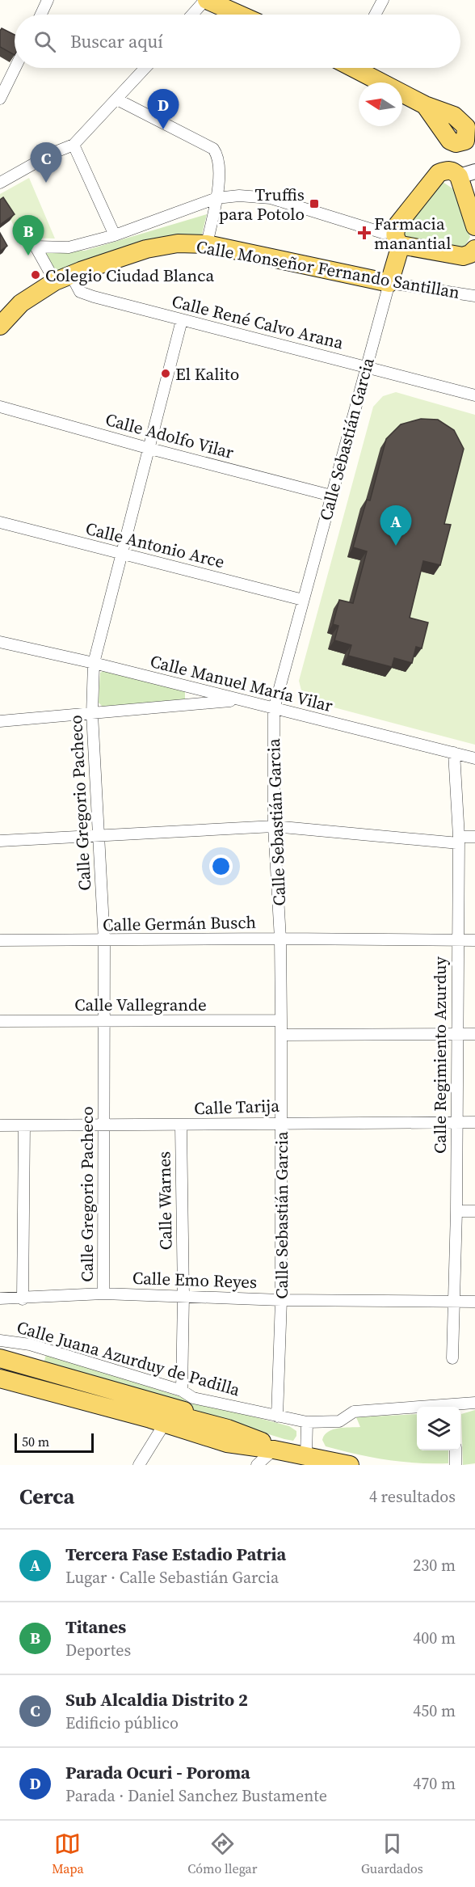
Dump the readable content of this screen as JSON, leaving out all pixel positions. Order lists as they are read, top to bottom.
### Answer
{
  "streets": {
    "main road": ["Calle Monseñor Fernando Santillan", "Calle Sebastián Garcia"],
    "street": [
      "Calle René Calvo Arana",
      "Calle Adolfo Vilar",
      "Calle Antonio Arce",
      "Calle Manuel María Vilar",
      "Calle Gregorio Pacheco",
      "Calle Germán Busch",
      "Calle Vallegrande",
      "Calle Regimiento Azurduy",
      "Calle Tarija",
      "Calle Warnes",
      "Calle Emo Reyes",
      "Calle Juana Azurduy de Padilla"
    ]
  },
  "crossings": [
    ["Calle Monseñor Fernando Santillan", "Calle René Calvo Arana"],
    ["Calle Monseñor Fernando Santillan", "Calle Sebastián Garcia"],
    ["Calle René Calvo Arana", "Calle Sebastián Garcia"],
    ["Calle René Calvo Arana", "Calle Gregorio Pacheco"],
    ["Calle Adolfo Vilar", "Calle Sebastián Garcia"],
    ["Calle Adolfo Vilar", "Calle Gregorio Pacheco"],
    ["Calle Sebastián Garcia", "Calle Antonio Arce"],
    ["Calle Sebastián Garcia", "Calle Manuel María Vilar"],
    ["Calle Sebastián Garcia", "Calle Germán Busch"],
    ["Calle Sebastián Garcia", "Calle Vallegrande"],
    ["Calle Sebastián Garcia", "Calle Tarija"],
    ["Calle Sebastián Garcia", "Calle Emo Reyes"],
    ["Calle Sebastián Garcia", "Calle Juana Azurduy de Padilla"],
    ["Calle Antonio Arce", "Calle Gregorio Pacheco"],
    ["Calle Manuel María Vilar", "Calle Gregorio Pacheco"],
    ["Calle Manuel María Vilar", "Calle Regimiento Azurduy"],
    ["Calle Gregorio Pacheco", "Calle Germán Busch"],
    ["Calle Gregorio Pacheco", "Calle Vallegrande"],
    ["Calle Gregorio Pacheco", "Calle Tarija"],
    ["Calle Gregorio Pacheco", "Calle Emo Reyes"],
    ["Calle Germán Busch", "Calle Regimiento Azurduy"],
    ["Calle Regimiento Azurduy", "Calle Tarija"],
    ["Calle Regimiento Azurduy", "Calle Emo Reyes"],
    ["Calle Tarija", "Calle Warnes"],
    ["Calle Warnes", "Calle Emo Reyes"],
    ["Calle Warnes", "Calle Juana Azurduy de Padilla"]
  ],
  "places": {
    "transit": ["Truffis para Potolo"],
    "health": ["Farmacia manantial"],
    "other": ["Colegio Ciudad Blanca", "El Kalito"]
  },
  "scale_bar": "50 m",
  "north": "left",
  "page": {
    "search": "Buscar aquí",
    "pins": [
      "D",
      "C",
      "B",
      "A"
    ],
    "scale": "50 m",
    "heading": ["Cerca", "4 resultados"],
    "list": [
      {
        "mark": "A",
        "name": "Tercera Fase Estadio Patria",
        "note": "Lugar · Calle Sebastián Garcia",
        "value": "230 m"
      },
      {
        "mark": "B",
        "name": "Titanes",
        "note": "Deportes",
        "value": "400 m"
      },
      {
        "mark": "C",
        "name": "Sub Alcaldia Distrito 2",
        "note": "Edificio público",
        "value": "450 m"
      },
      {
        "mark": "D",
        "name": "Parada Ocuri - Poroma",
        "note": "Parada · Daniel Sanchez Bustamente",
        "value": "470 m"
      }
    ],
    "nav": ["Mapa", "Cómo llegar", "Guardados"]
  }
}
